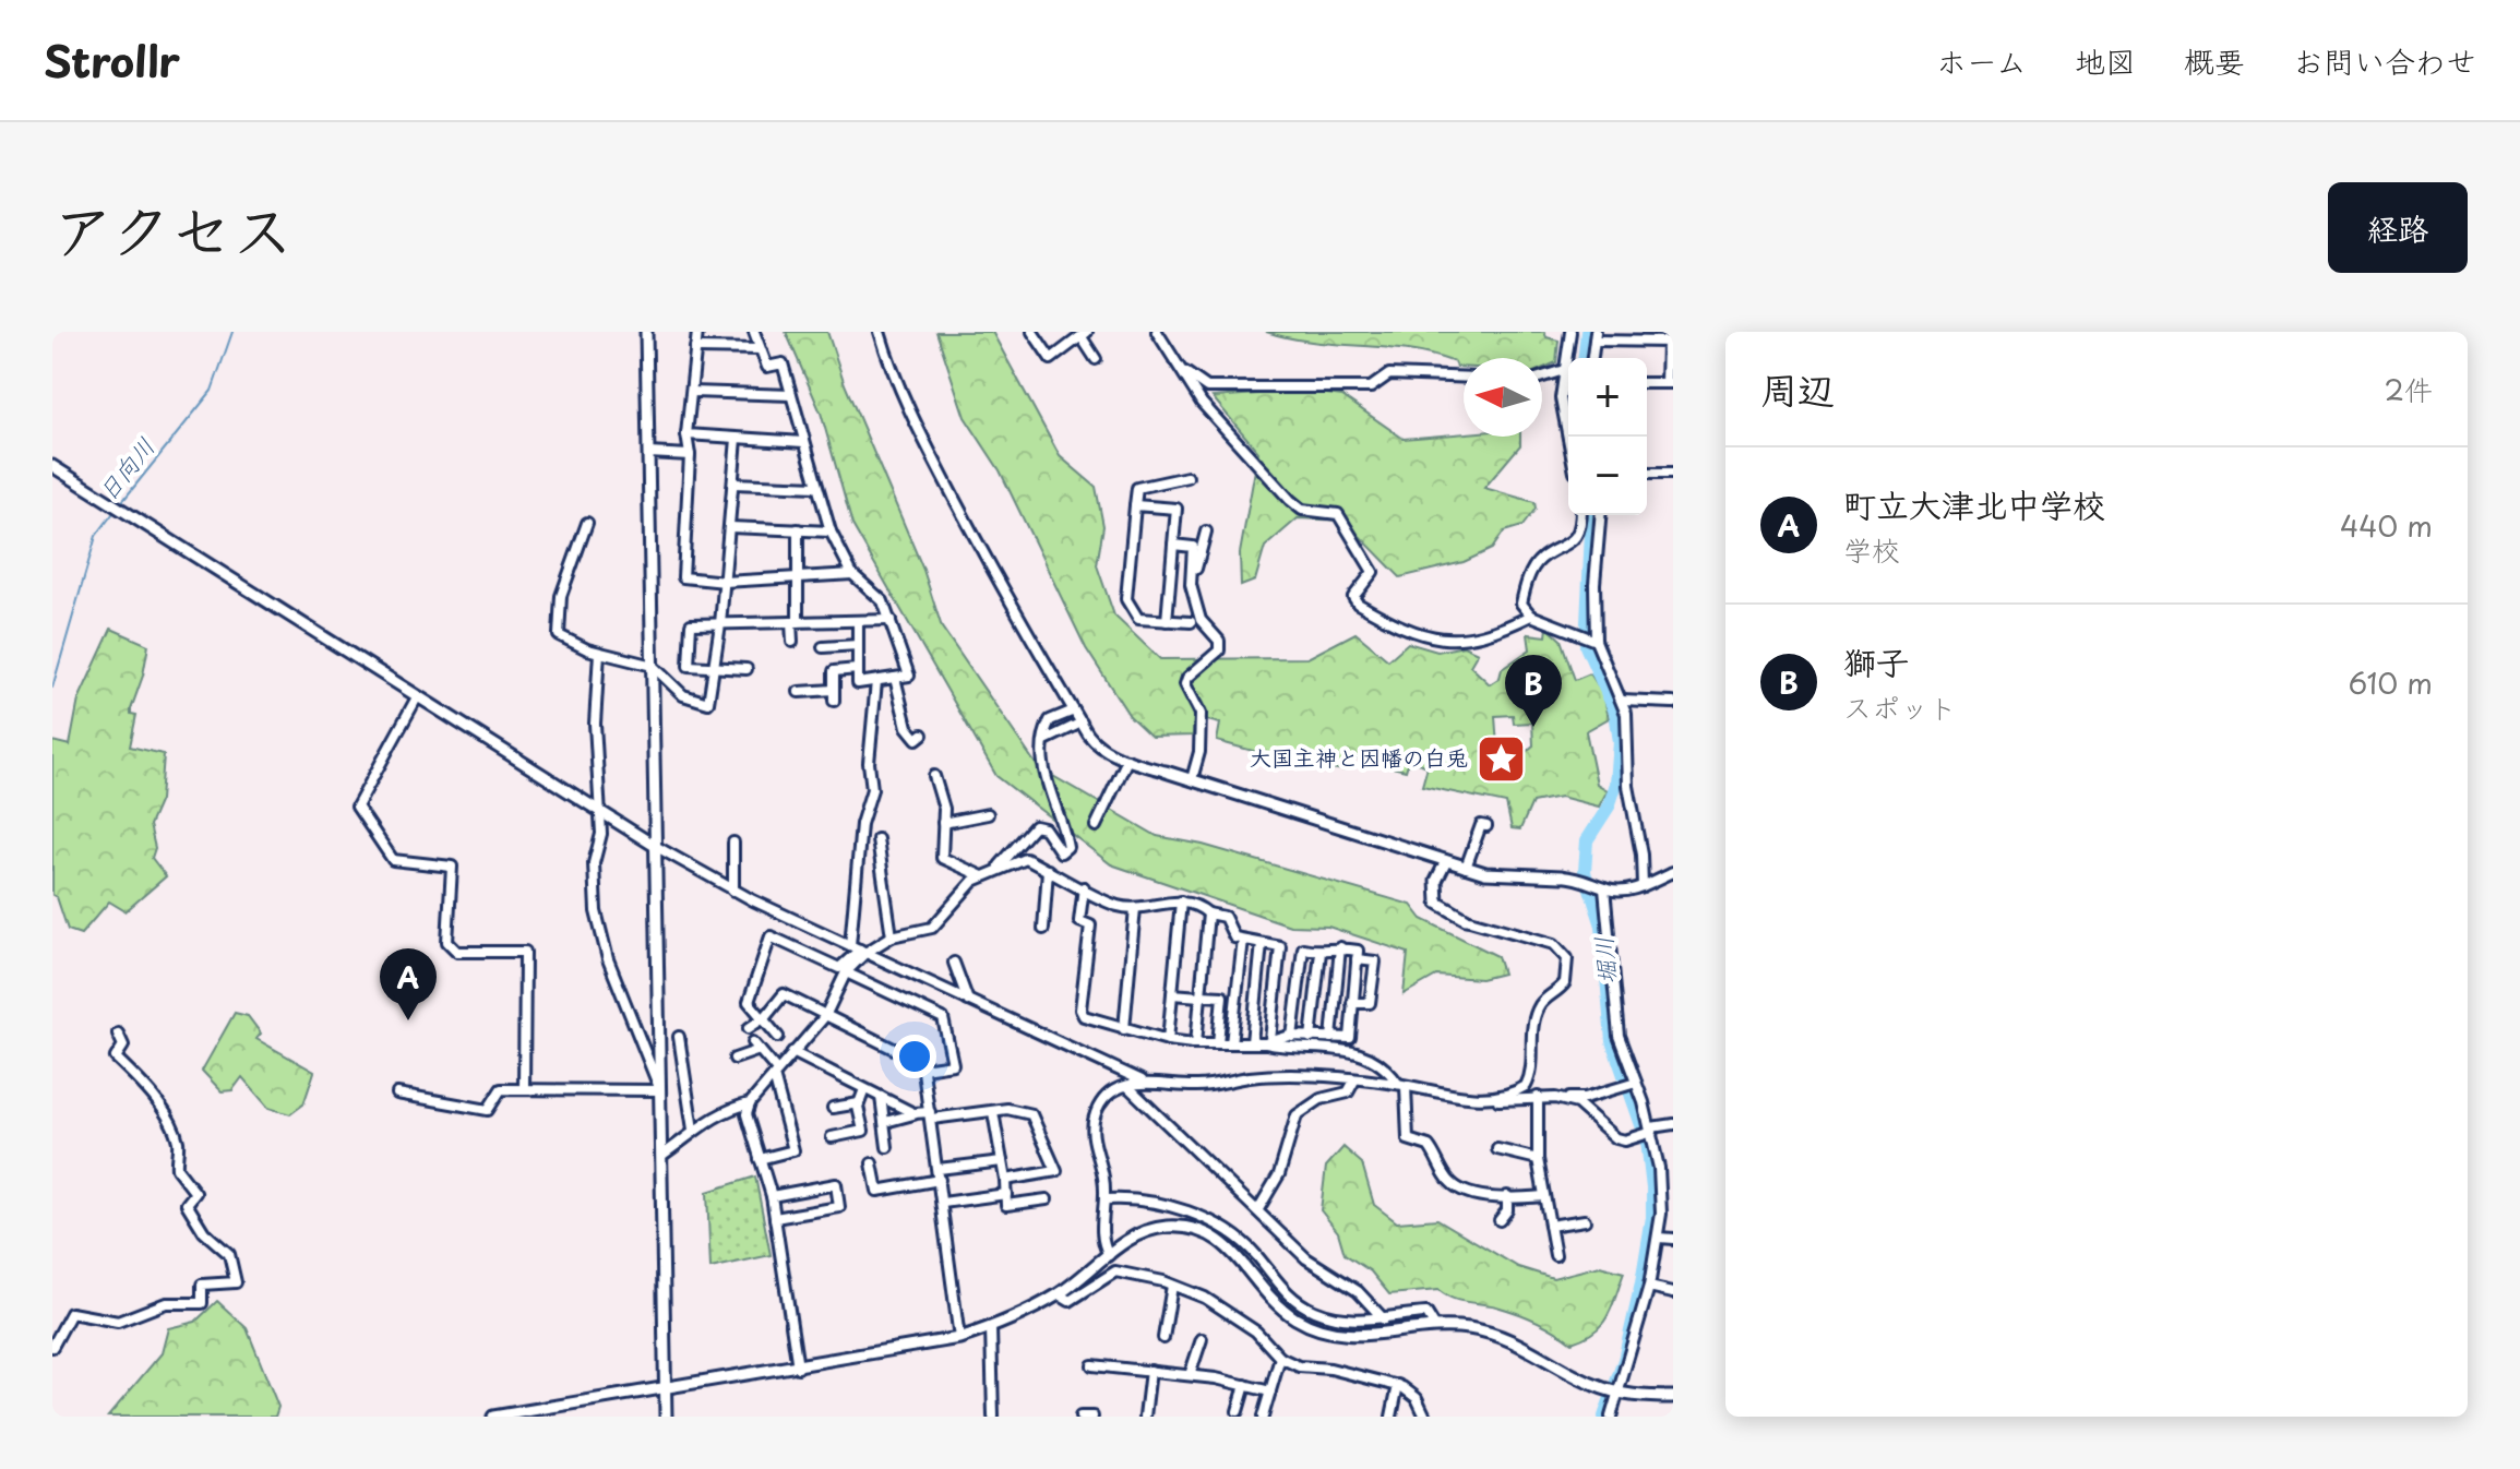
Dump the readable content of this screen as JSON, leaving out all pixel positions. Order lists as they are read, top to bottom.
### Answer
{
  "water": ["日向川", "堀川"],
  "places": {
    "place": ["大国主神と因幡の白兎"]
  },
  "north": "left",
  "page": {
    "header": "Strollr",
    "nav": [
      "ホーム",
      "地図",
      "概要",
      "お問い合わせ"
    ],
    "title": "アクセス",
    "buttons": "経路",
    "heading": ["周辺", "2件"],
    "map_buttons": ["+", "−"],
    "list": [
      {
        "mark": "A",
        "name": "町立大津北中学校",
        "note": "学校",
        "value": "440 m"
      },
      {
        "mark": "B",
        "name": "獅子",
        "note": "スポット",
        "value": "610 m"
      }
    ],
    "pins": ["B", "A"]
  }
}
